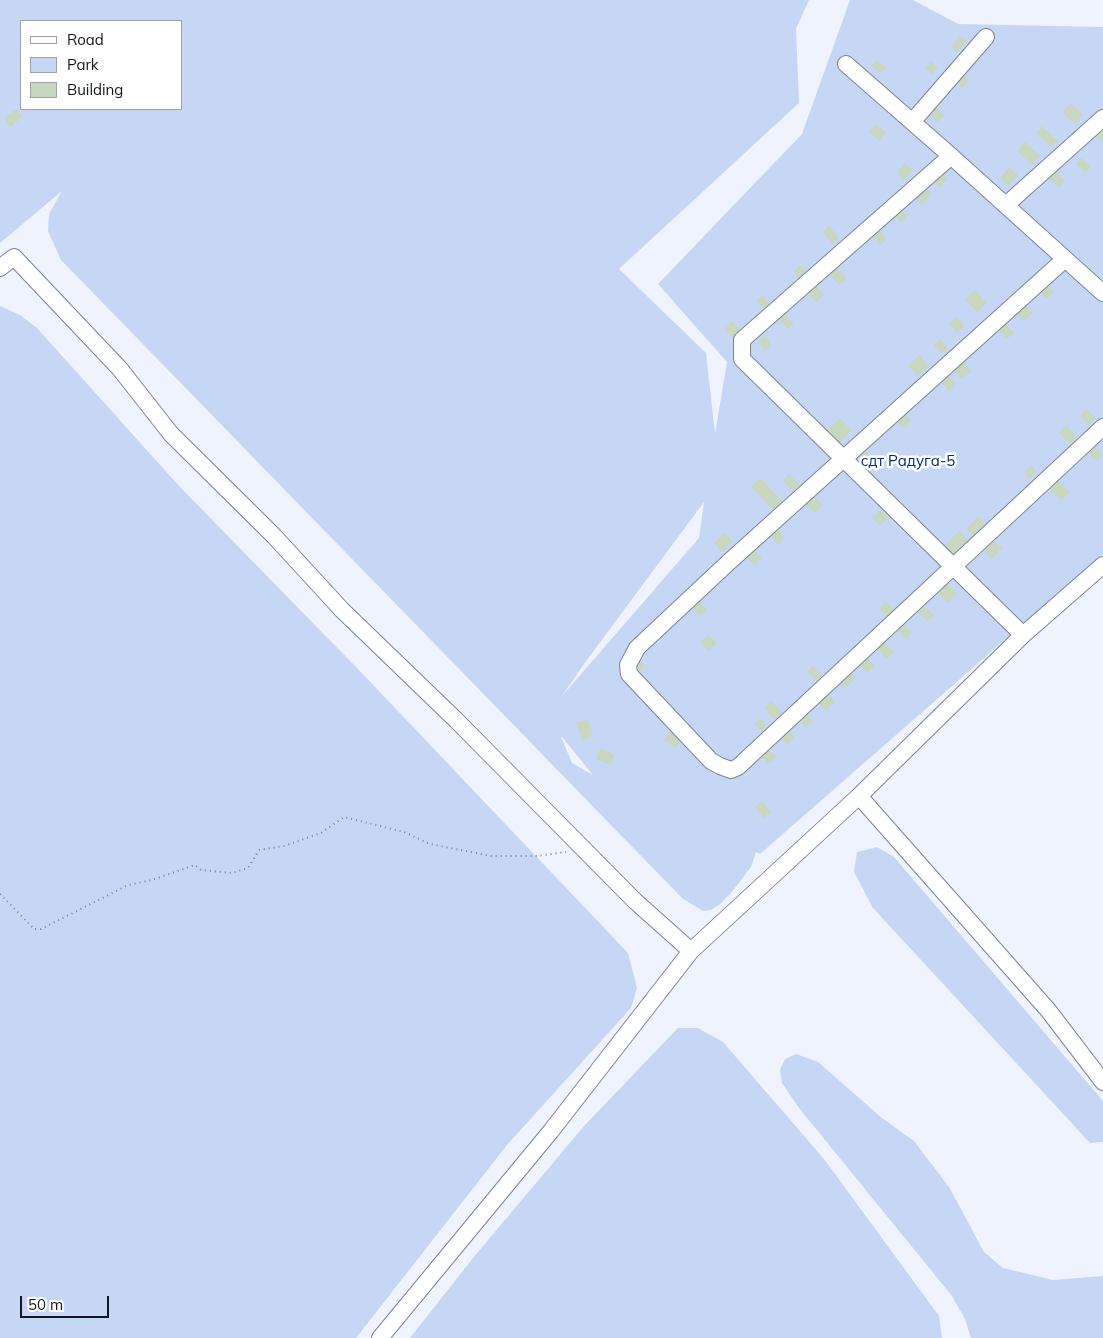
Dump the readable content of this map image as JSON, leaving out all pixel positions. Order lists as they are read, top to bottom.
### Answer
{
  "parks": ["сдт Радуга-5"],
  "legend": ["Road", "Park", "Building"],
  "scale_bar": "50 m"
}
